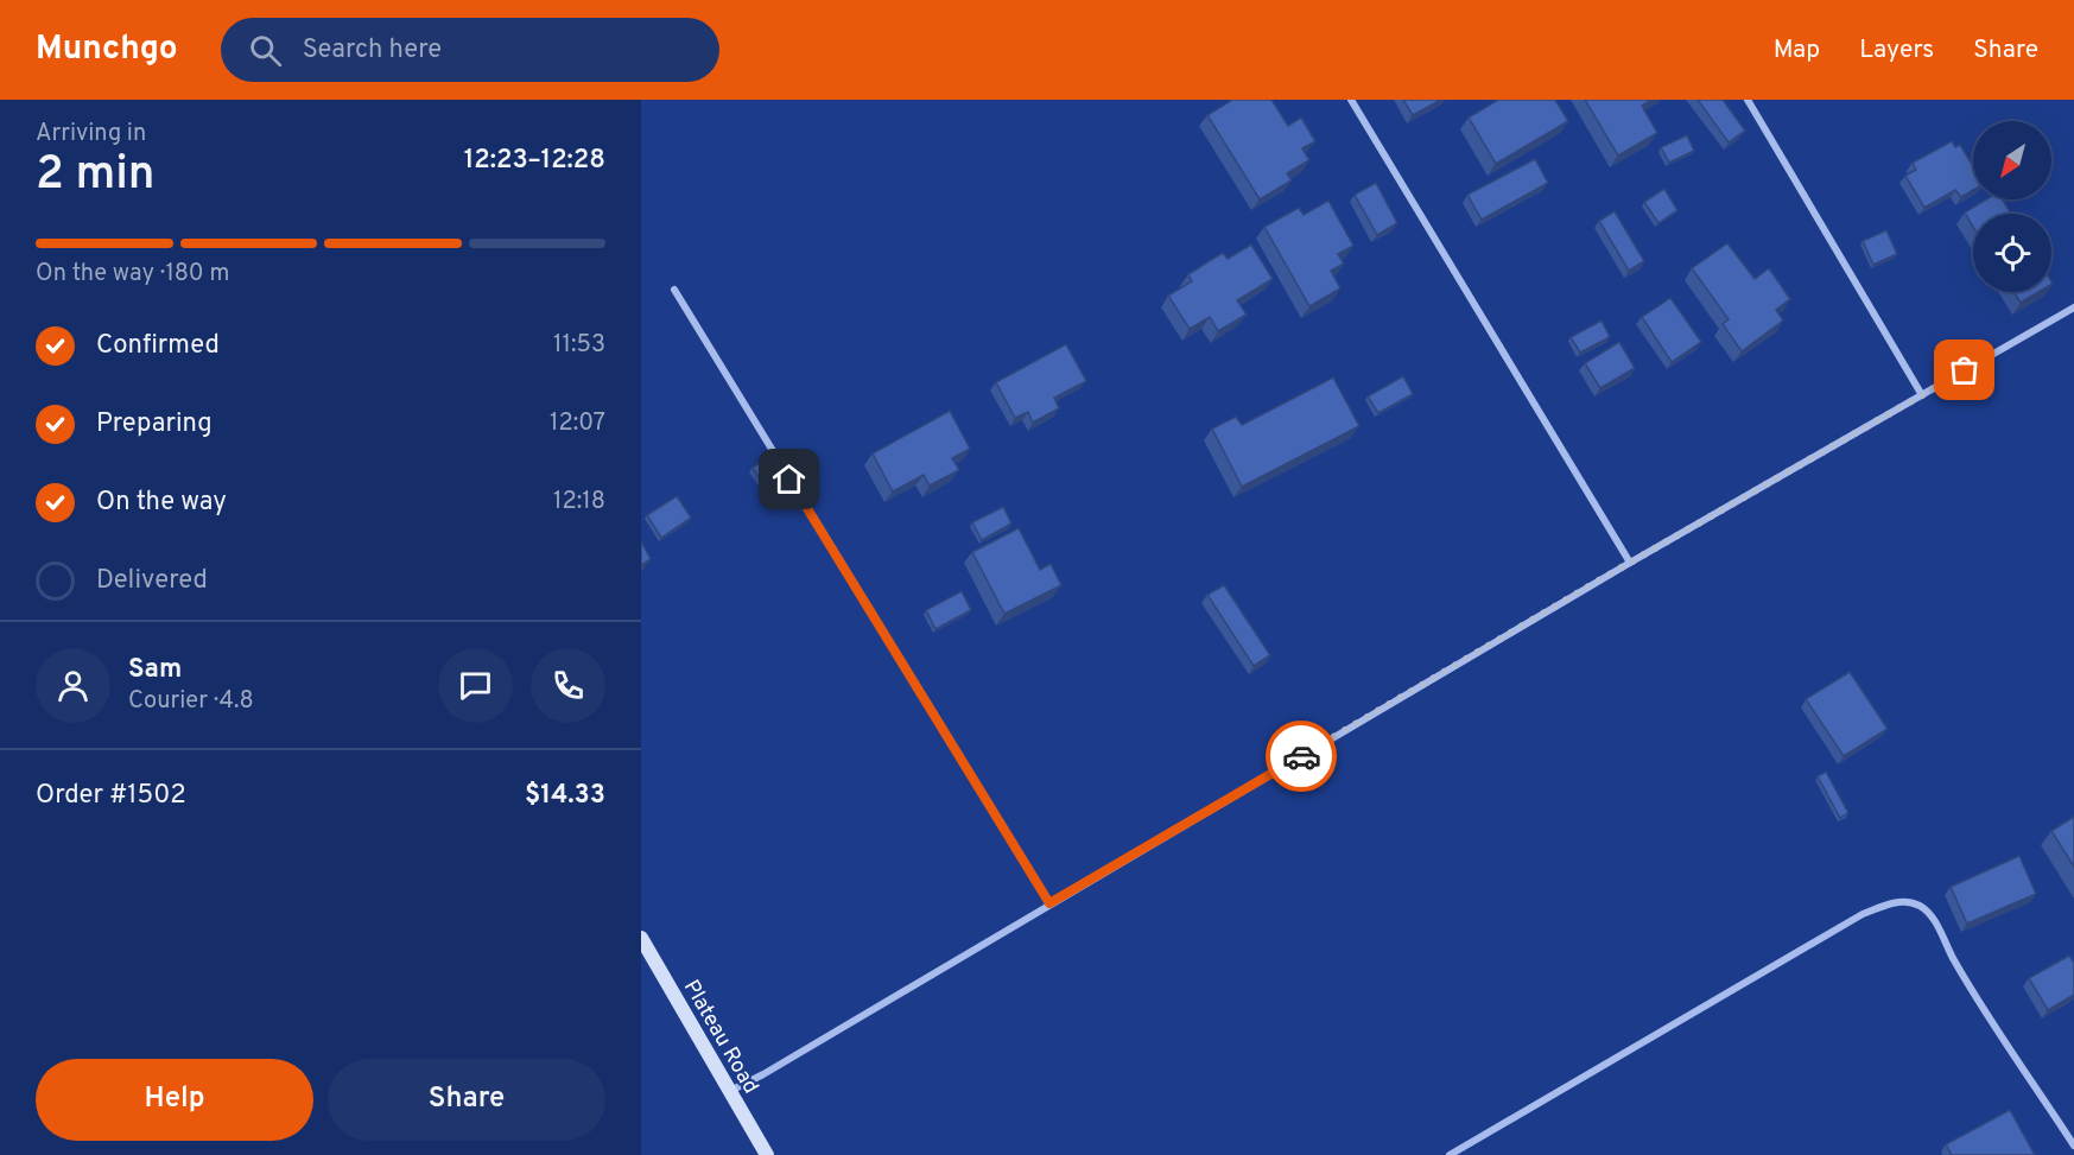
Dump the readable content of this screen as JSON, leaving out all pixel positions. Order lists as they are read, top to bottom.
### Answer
{
  "streets": {
    "street": ["Plateau Road"]
  },
  "north": "bottom left",
  "page": {
    "header": "Munchgo",
    "search": "Search here",
    "nav": ["Map", "Layers", "Share"],
    "heading": ["2 min", "Arriving in", "12:23–12:28"],
    "panel": [
      "Sam",
      "Courier · 4.8",
      "Order #1502",
      "$14.33"
    ],
    "bar": "On the way · 180 m",
    "list": [
      ["Confirmed", "11:53"],
      ["Preparing", "12:07"],
      ["On the way", "12:18"],
      "Delivered"
    ],
    "buttons": ["Help", "Share"]
  }
}
